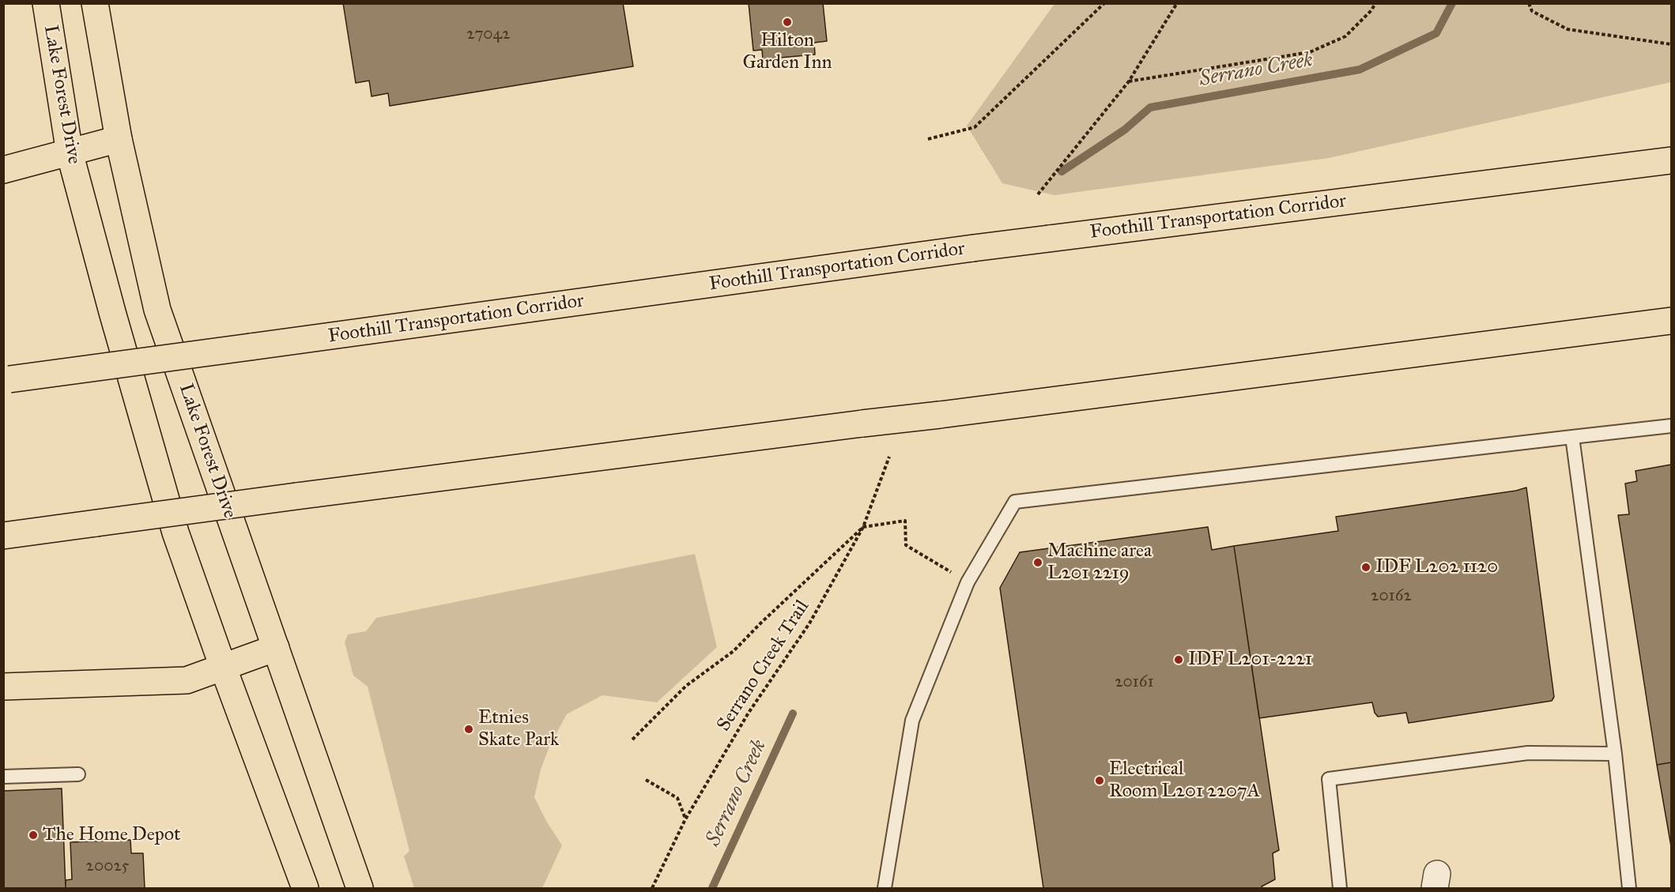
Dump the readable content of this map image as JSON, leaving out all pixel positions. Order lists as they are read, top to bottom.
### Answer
{
  "streets": {
    "main road": ["Lake Forest Drive", "Foothill Transportation Corridor"],
    "path": ["Serrano Creek Trail"]
  },
  "water": ["Serrano Creek"],
  "places": [
    "Hilton Garden Inn",
    "Machine area L201 2219",
    "IDF L202 1120",
    "IDF L201-2221",
    "Etnies Skate Park",
    "Electrical Room L201 2207A",
    "The Home Depot"
  ],
  "house_numbers": [
    "27042",
    "20162",
    "20161",
    "20025"
  ]
}
